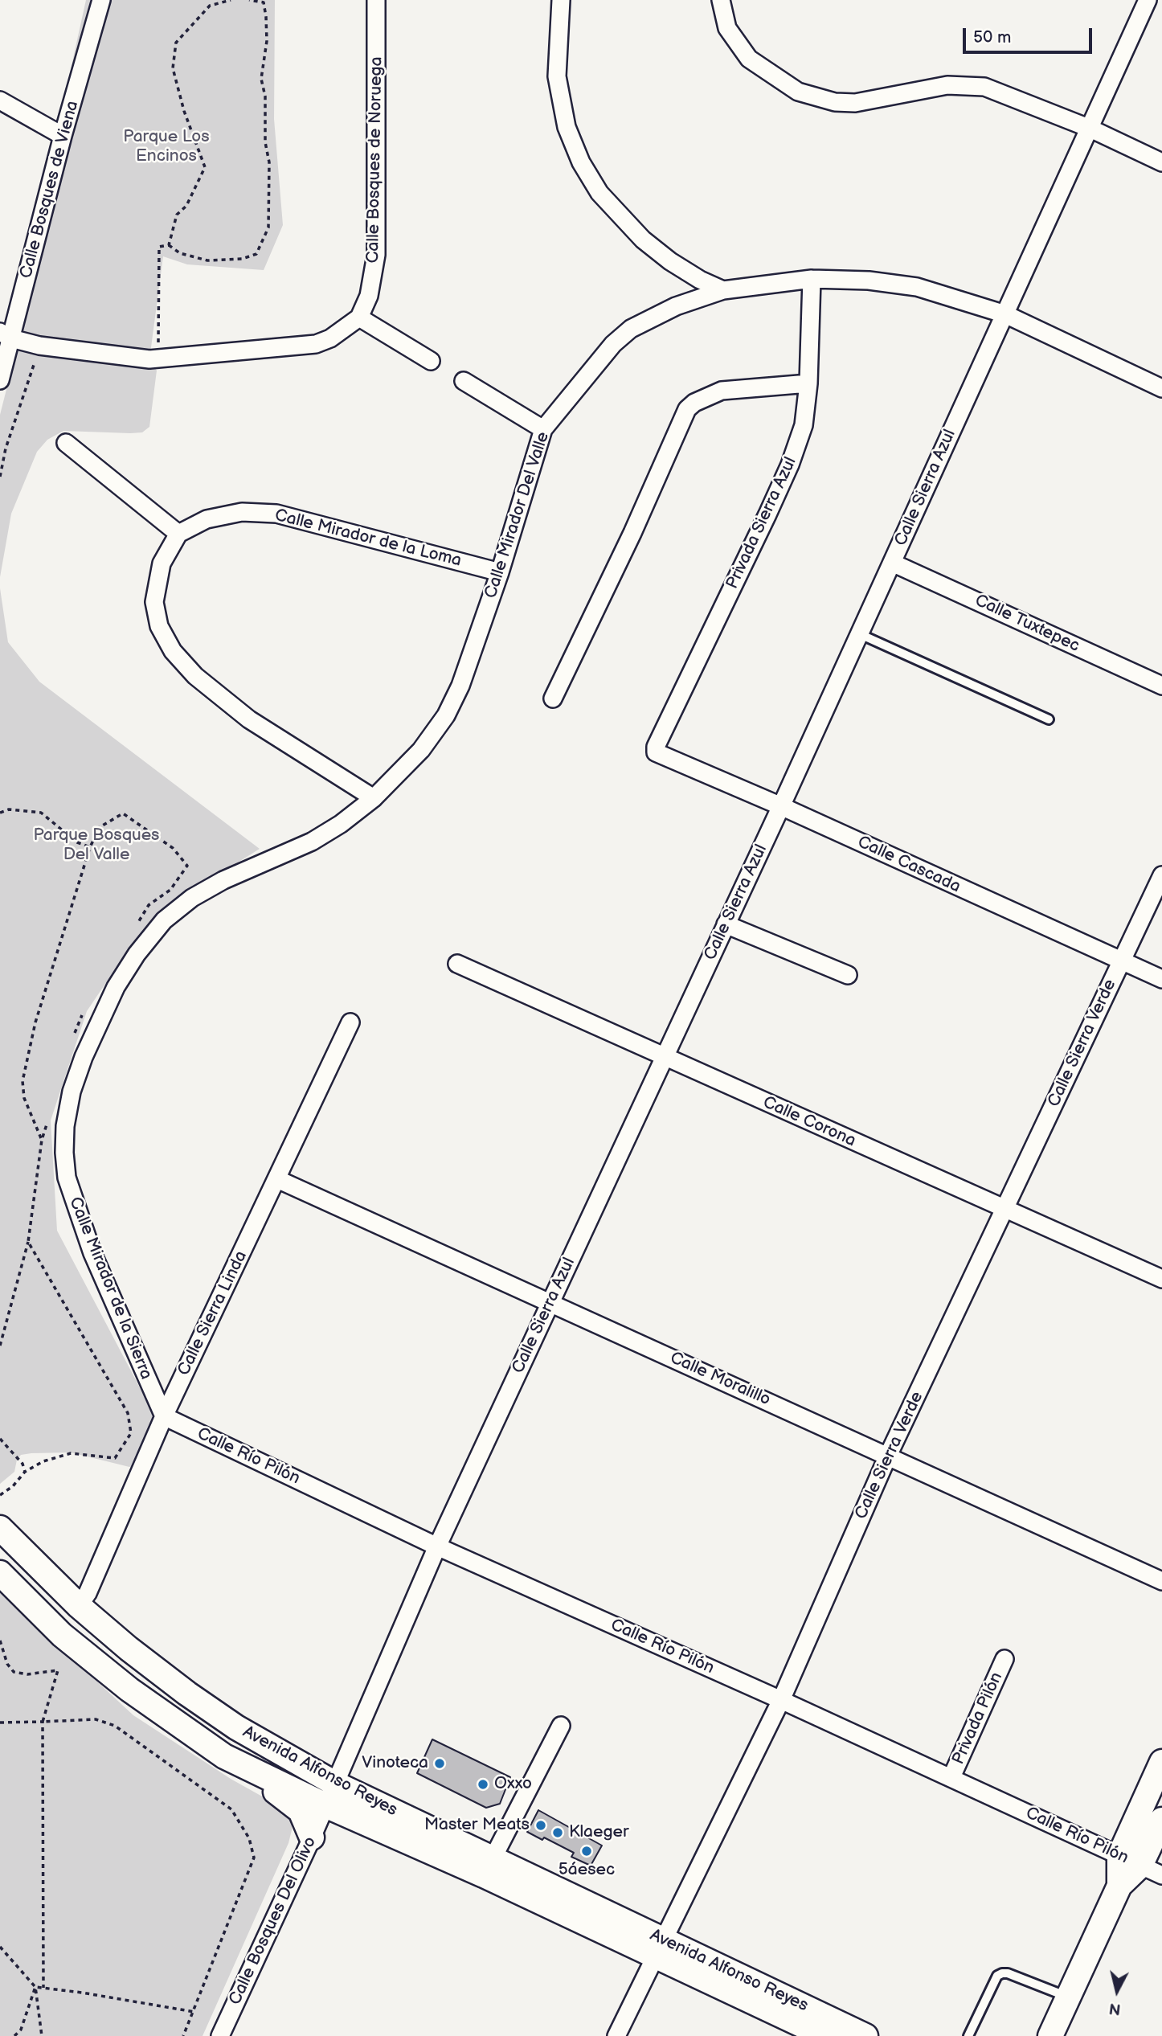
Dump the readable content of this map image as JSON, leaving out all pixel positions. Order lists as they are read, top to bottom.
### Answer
{
  "streets": {
    "main road": ["Avenida Alfonso Reyes"],
    "street": [
      "Calle Bosques de Noruega",
      "Calle Bosques de Viena",
      "Calle Sierra Azul",
      "Calle Mirador Del Valle",
      "Privada Sierra Azul",
      "Calle Mirador de la Loma",
      "Calle Tuxtepec",
      "Calle Cascada",
      "Calle Sierra Verde",
      "Calle Corona",
      "Calle Mirador de la Sierra",
      "Calle Sierra Linda",
      "Calle Moralillo",
      "Calle Río Pilón",
      "Privada Pilón",
      "Calle Bosques Del Olivo"
    ]
  },
  "crossings": [
    ["Calle Sierra Azul", "Calle Tuxtepec"],
    ["Calle Sierra Azul", "Calle Cascada"],
    ["Calle Sierra Azul", "Calle Corona"],
    ["Calle Sierra Azul", "Calle Moralillo"],
    ["Calle Sierra Azul", "Calle Río Pilón"],
    ["Calle Sierra Azul", "Avenida Alfonso Reyes"],
    ["Calle Sierra Azul", "Calle Bosques Del Olivo"],
    ["Calle Mirador Del Valle", "Calle Mirador de la Loma"],
    ["Calle Mirador Del Valle", "Calle Mirador de la Sierra"],
    ["Privada Sierra Azul", "Calle Cascada"],
    ["Calle Cascada", "Calle Sierra Verde"],
    ["Calle Sierra Verde", "Calle Corona"],
    ["Calle Sierra Verde", "Calle Moralillo"],
    ["Calle Sierra Verde", "Calle Río Pilón"],
    ["Calle Sierra Verde", "Avenida Alfonso Reyes"],
    ["Calle Mirador de la Sierra", "Calle Sierra Linda"],
    ["Calle Mirador de la Sierra", "Calle Río Pilón"],
    ["Calle Sierra Linda", "Calle Moralillo"],
    ["Calle Sierra Linda", "Calle Río Pilón"],
    ["Calle Sierra Linda", "Avenida Alfonso Reyes"],
    ["Calle Río Pilón", "Privada Pilón"],
    ["Avenida Alfonso Reyes", "Calle Bosques Del Olivo"]
  ],
  "parks": ["Parque Los Encinos", "Parque Bosques Del Valle"],
  "places": [
    "Vinoteca",
    "Oxxo",
    "Master Meats",
    "Klaeger",
    "5áesec"
  ],
  "scale_bar": "50 m",
  "north": "bottom"
}
